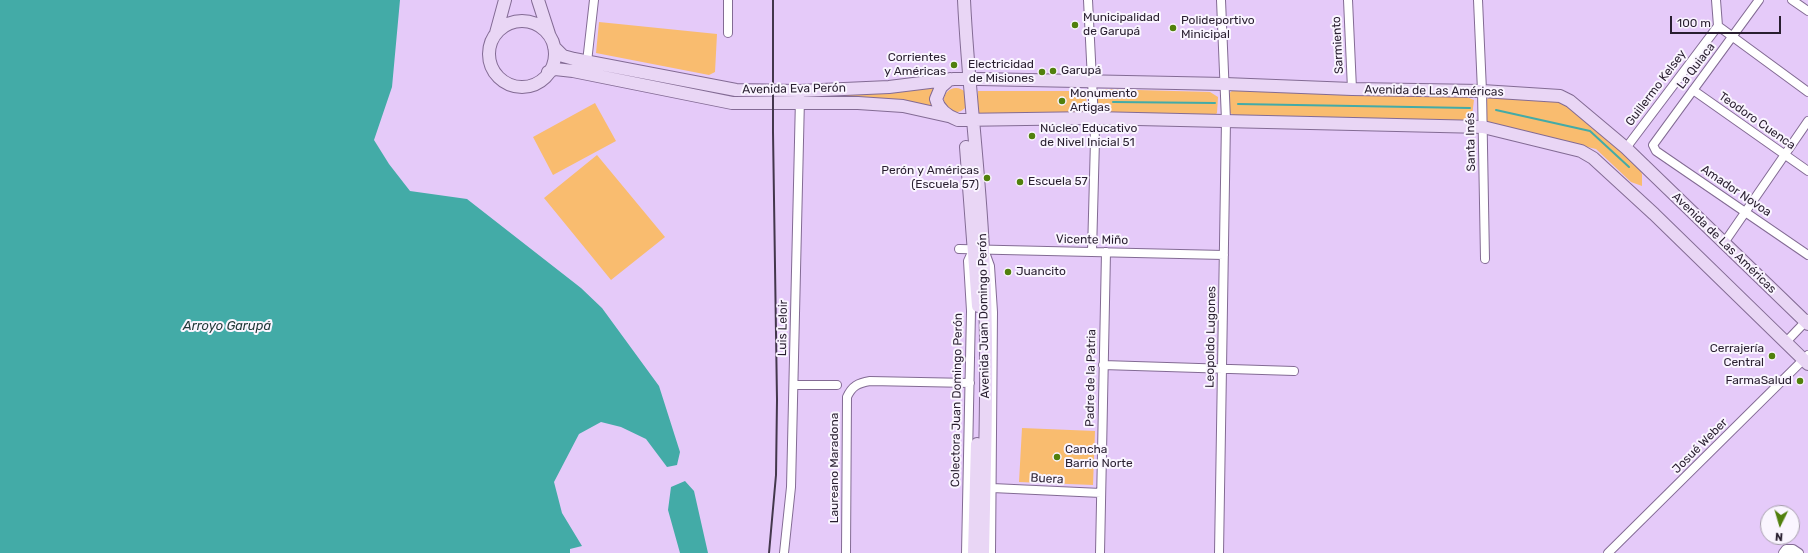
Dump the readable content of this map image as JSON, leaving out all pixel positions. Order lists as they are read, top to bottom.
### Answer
{
  "streets": {
    "main road": ["Avenida Eva Perón", "Avenida de Las Américas", "Avenida Juan Domingo Perón"],
    "street": [
      "Sarmiento",
      "La Quiaca",
      "Guillermo Kelsey",
      "Teodoro Cuenca",
      "Santa Inés",
      "Amador Novoa",
      "Vicente Miño",
      "Luis Leloir",
      "Leopoldo Lugones",
      "Padre de la Patria",
      "Colectora Juan Domingo Perón",
      "Josué Weber",
      "Laureano Maradona",
      "Buera"
    ]
  },
  "crossings": [
    ["Sarmiento", "Avenida de Las Américas"],
    ["La Quiaca", "Teodoro Cuenca"],
    ["La Quiaca", "Amador Novoa"],
    ["Guillermo Kelsey", "Avenida de Las Américas"],
    ["Avenida Eva Perón", "Avenida de Las Américas"],
    ["Avenida Eva Perón", "Avenida Juan Domingo Perón"],
    ["Avenida Eva Perón", "Luis Leloir"],
    ["Avenida de Las Américas", "Santa Inés"],
    ["Avenida de Las Américas", "Avenida Juan Domingo Perón"],
    ["Avenida de Las Américas", "Leopoldo Lugones"],
    ["Vicente Miño", "Avenida Juan Domingo Perón"],
    ["Vicente Miño", "Leopoldo Lugones"],
    ["Vicente Miño", "Padre de la Patria"],
    ["Vicente Miño", "Colectora Juan Domingo Perón"],
    ["Avenida Juan Domingo Perón", "Colectora Juan Domingo Perón"],
    ["Padre de la Patria", "Buera"],
    ["Colectora Juan Domingo Perón", "Laureano Maradona"]
  ],
  "water": ["Arroyo Garupá"],
  "places": [
    "Municipalidad de Garupá",
    "Polideportivo Minicipal",
    "Corrientes y Américas",
    "Garupá",
    "Electricidad de Misiones",
    "Monumento Artigas",
    "Núcleo Educativo de Nivel Inicial 51",
    "Perón y Américas (Escuela 57)",
    "Escuela 57",
    "Juancito",
    "Cerrajería Central",
    "FarmaSalud",
    "Cancha Barrio Norte"
  ],
  "scale_bar": "100 m",
  "north": "bottom"
}
